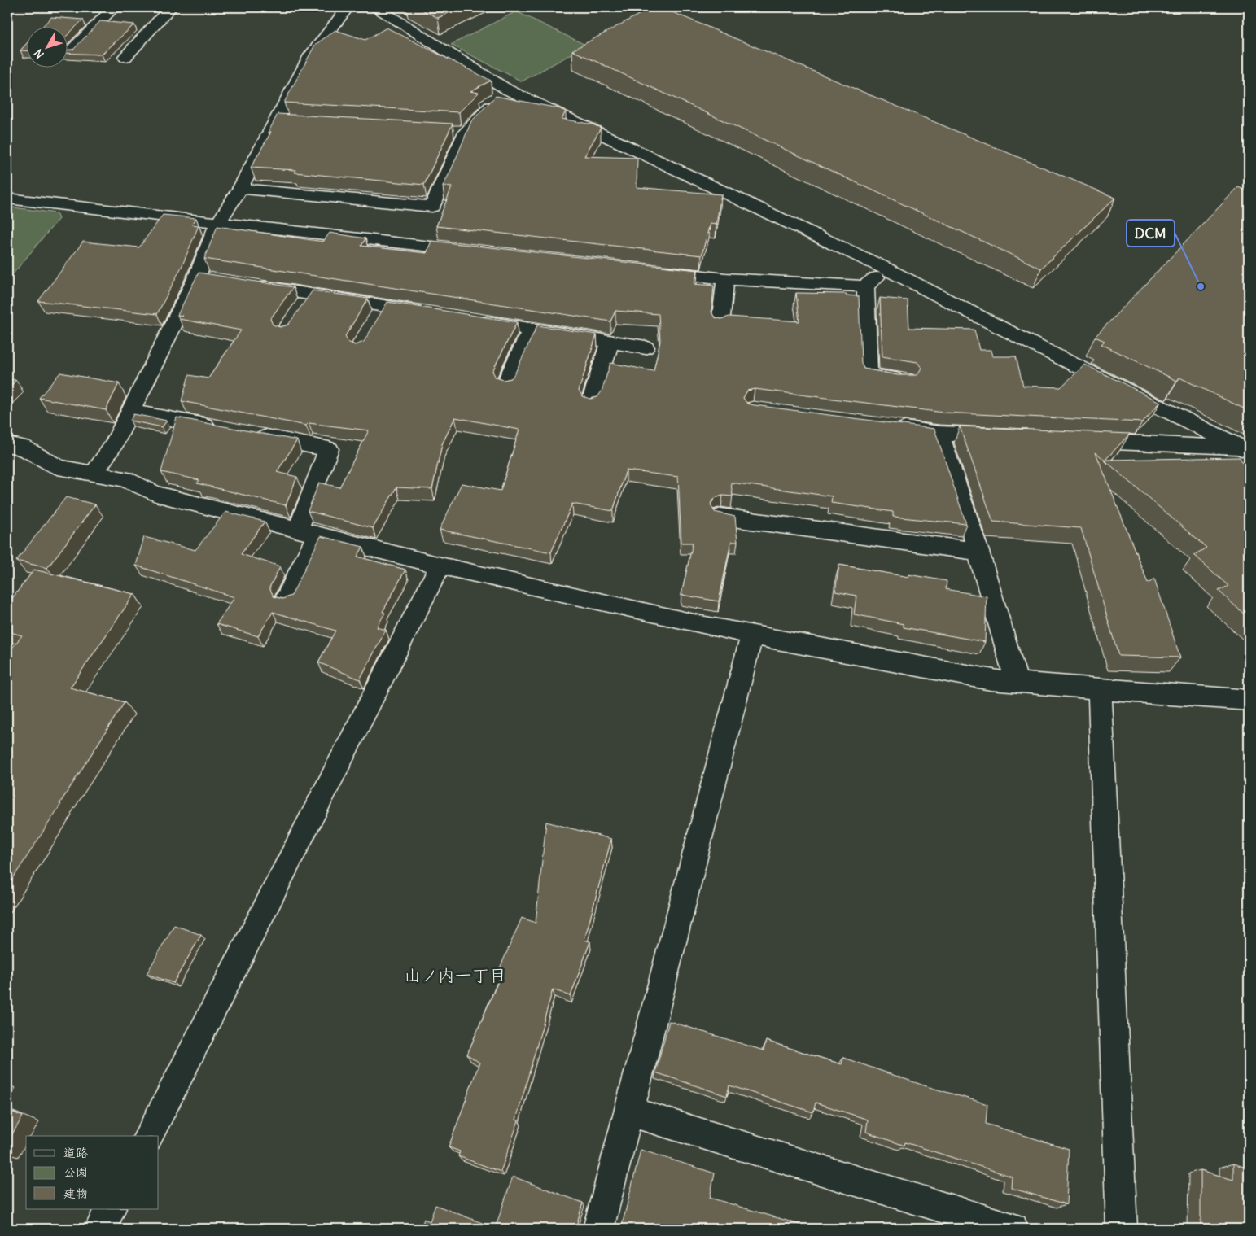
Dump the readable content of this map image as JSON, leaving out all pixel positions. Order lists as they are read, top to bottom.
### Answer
{
  "districts": ["山ノ内一丁目"],
  "places": ["DCM"],
  "legend": ["道路", "公園", "建物"],
  "north": "bottom left"
}
